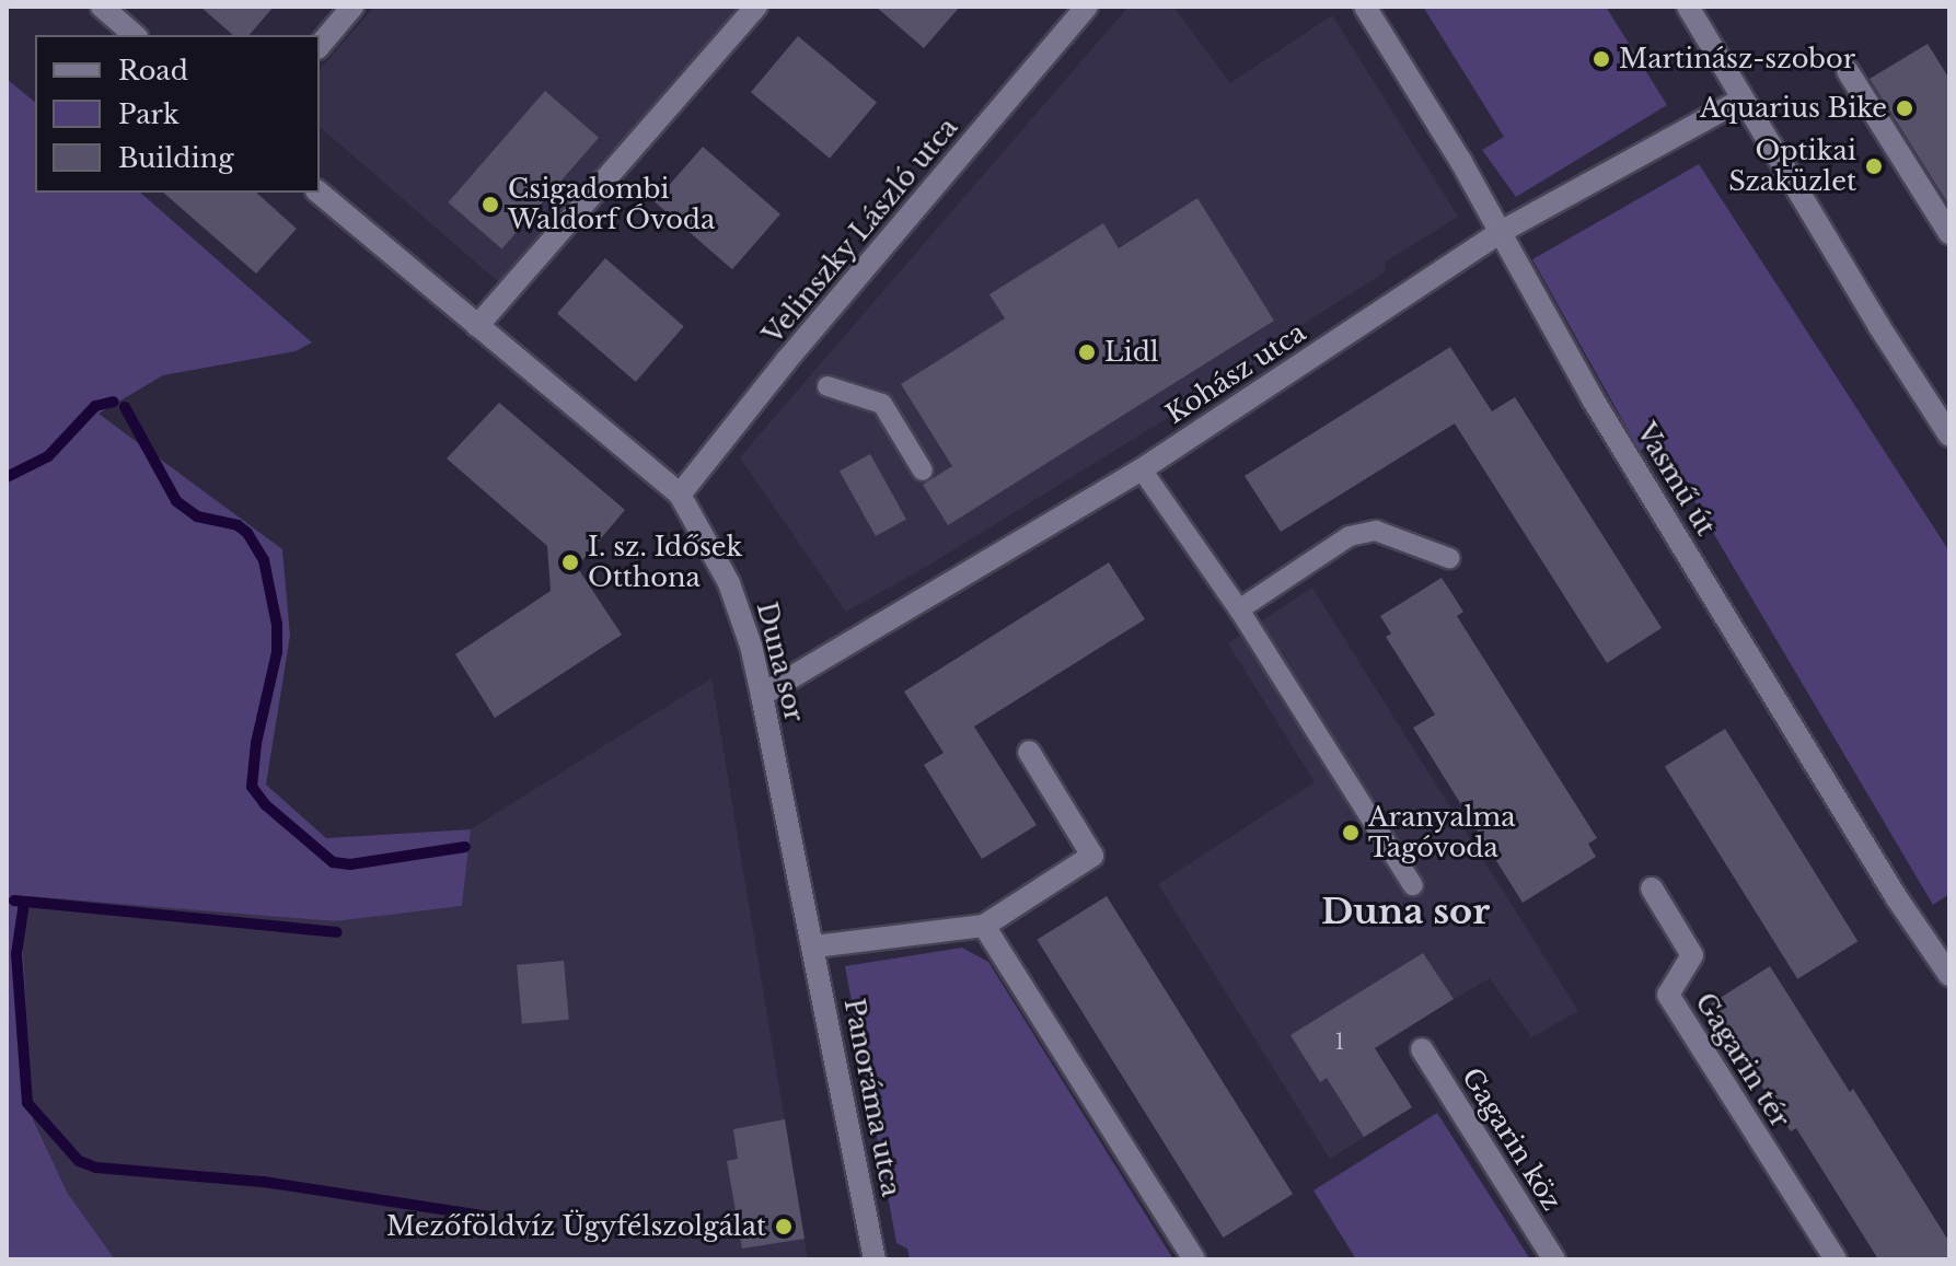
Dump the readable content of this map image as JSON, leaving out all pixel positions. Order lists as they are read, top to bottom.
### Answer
{
  "streets": {
    "street": [
      "Velinszky László utca",
      "Kohász utca",
      "Vasmű út",
      "Duna sor",
      "Gagarin tér",
      "Panoráma utca",
      "Gagarin köz"
    ]
  },
  "crossings": [
    ["Velinszky László utca", "Duna sor"],
    ["Kohász utca", "Vasmű út"],
    ["Kohász utca", "Duna sor"],
    ["Duna sor", "Panoráma utca"]
  ],
  "districts": ["Duna sor"],
  "places": [
    "Martinász-szobor",
    "Aquarius Bike",
    "Optikai Szaküzlet",
    "Csigadombi Waldorf Óvoda",
    "Lidl",
    "I. sz. Idősek Otthona",
    "Aranyalma Tagóvoda",
    "Mezőföldvíz Ügyfélszolgálat"
  ],
  "house_numbers": ["1"],
  "legend": ["Road", "Park", "Building"]
}
